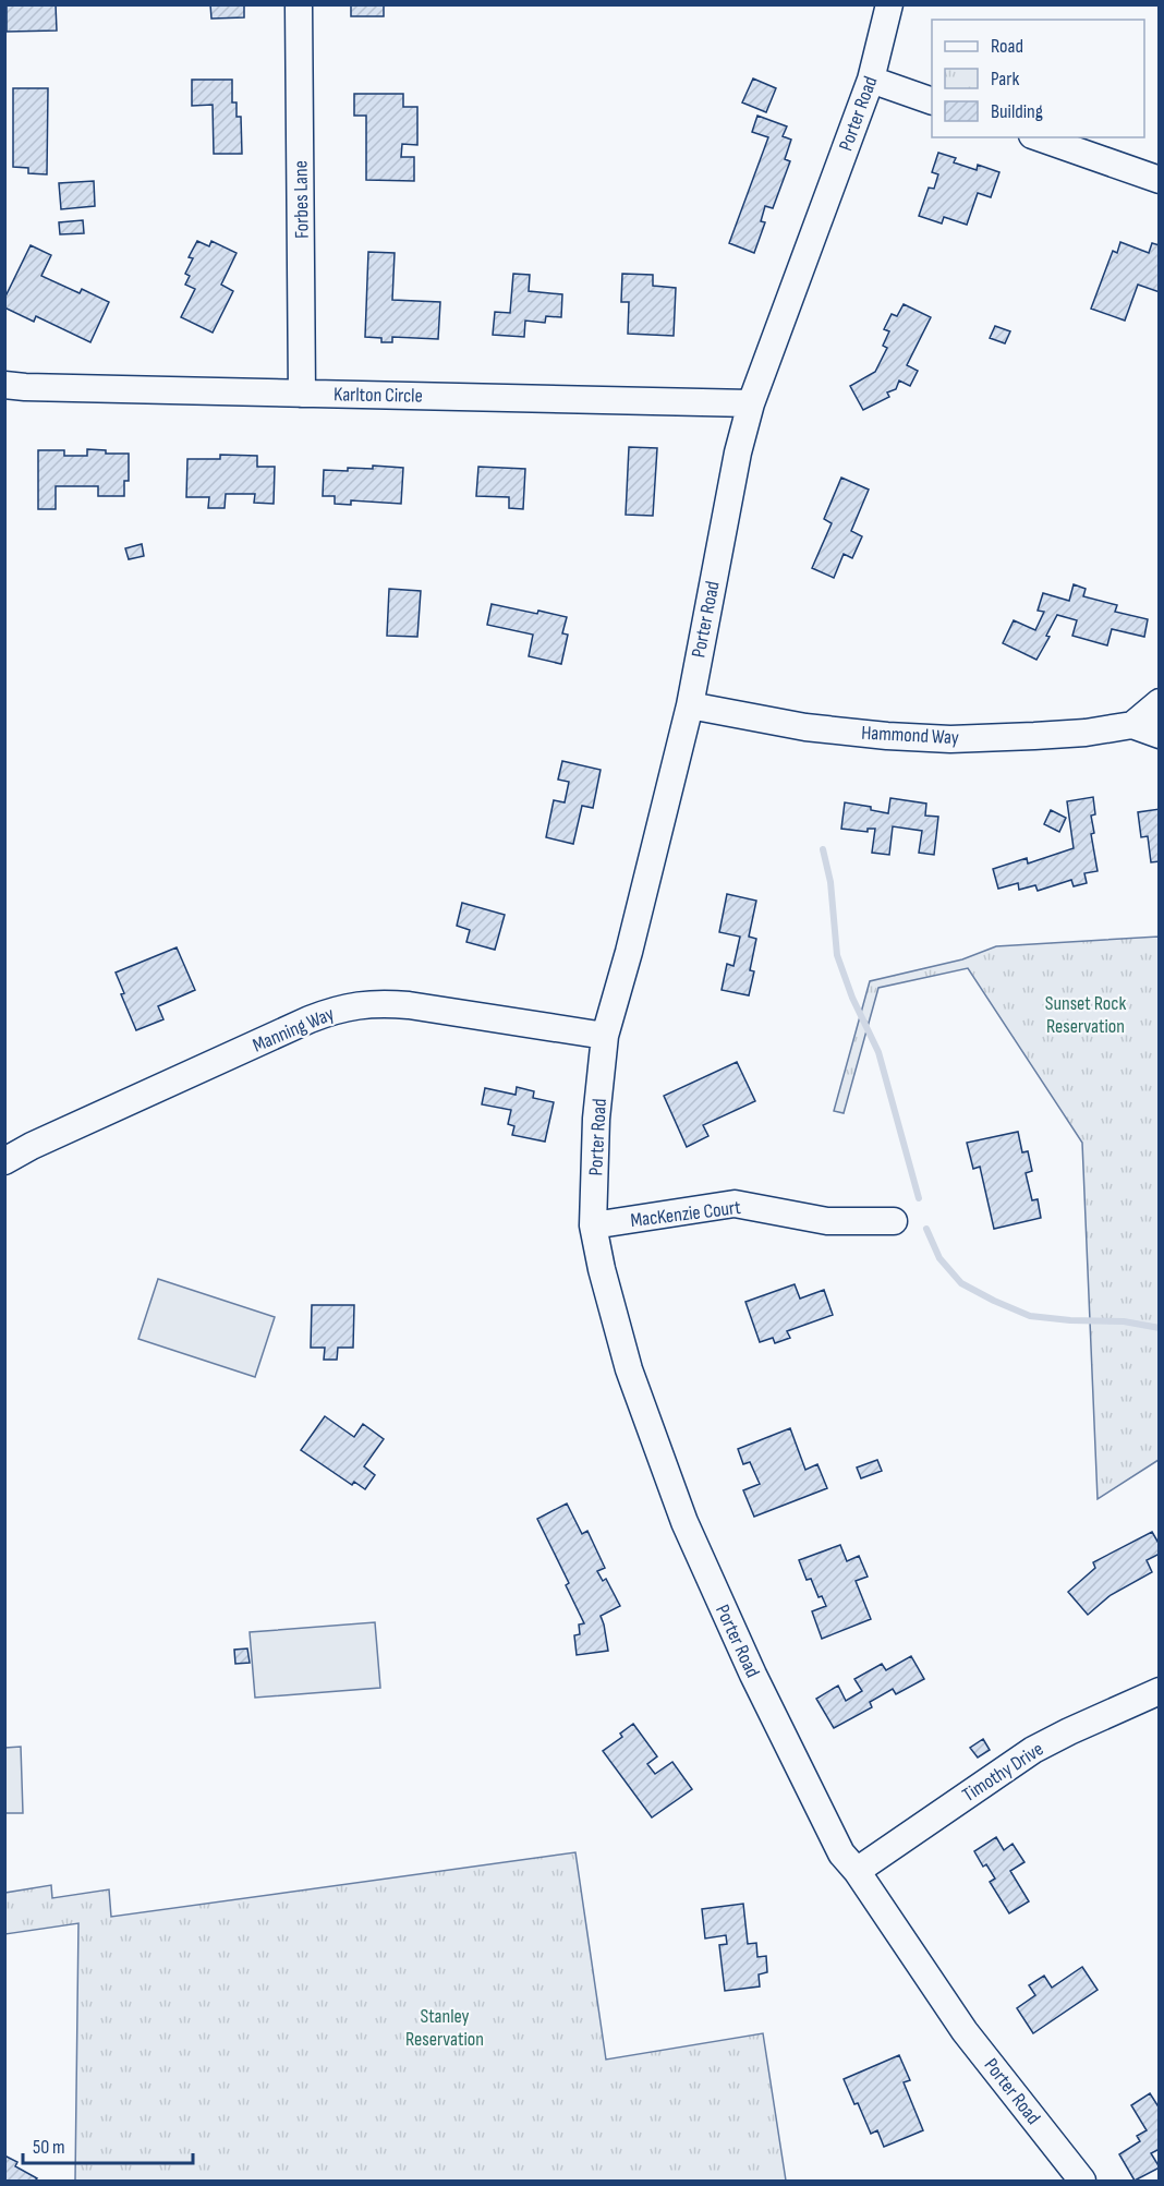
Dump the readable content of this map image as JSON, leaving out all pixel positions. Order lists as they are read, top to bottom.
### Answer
{
  "streets": {
    "street": [
      "Porter Road",
      "Forbes Lane",
      "Karlton Circle",
      "Hammond Way",
      "Manning Way",
      "MacKenzie Court",
      "Timothy Drive"
    ]
  },
  "crossings": [
    ["Porter Road", "Karlton Circle"],
    ["Porter Road", "Hammond Way"],
    ["Porter Road", "Manning Way"],
    ["Porter Road", "MacKenzie Court"],
    ["Porter Road", "Timothy Drive"],
    ["Forbes Lane", "Karlton Circle"]
  ],
  "parks": ["Sunset Rock Reservation", "Stanley Reservation"],
  "legend": ["Road", "Park", "Building"],
  "scale_bar": "50 m"
}
